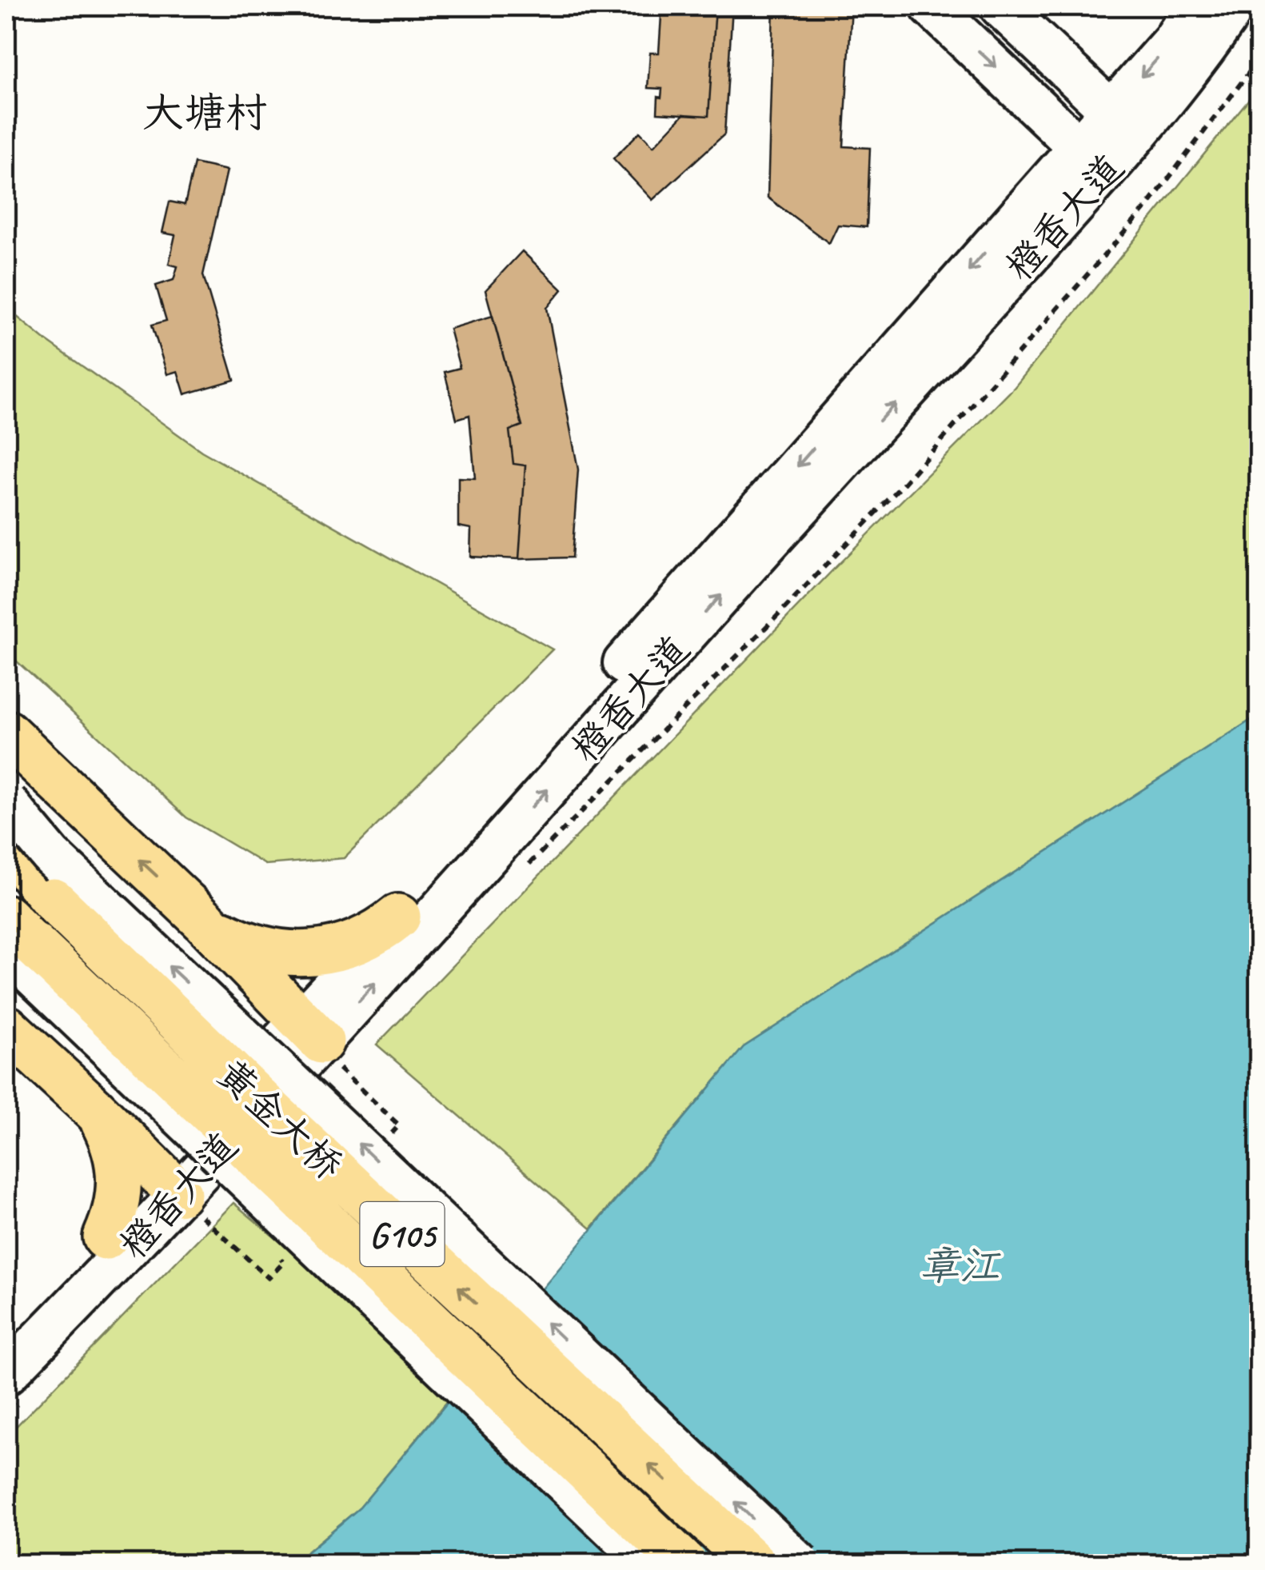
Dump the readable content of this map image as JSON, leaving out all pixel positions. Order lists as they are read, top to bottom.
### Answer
{
  "streets": {
    "highway": ["黄金大桥", "G105"],
    "main road": ["橙香大道"]
  },
  "districts": ["大塘村"],
  "water": ["章江"]
}
